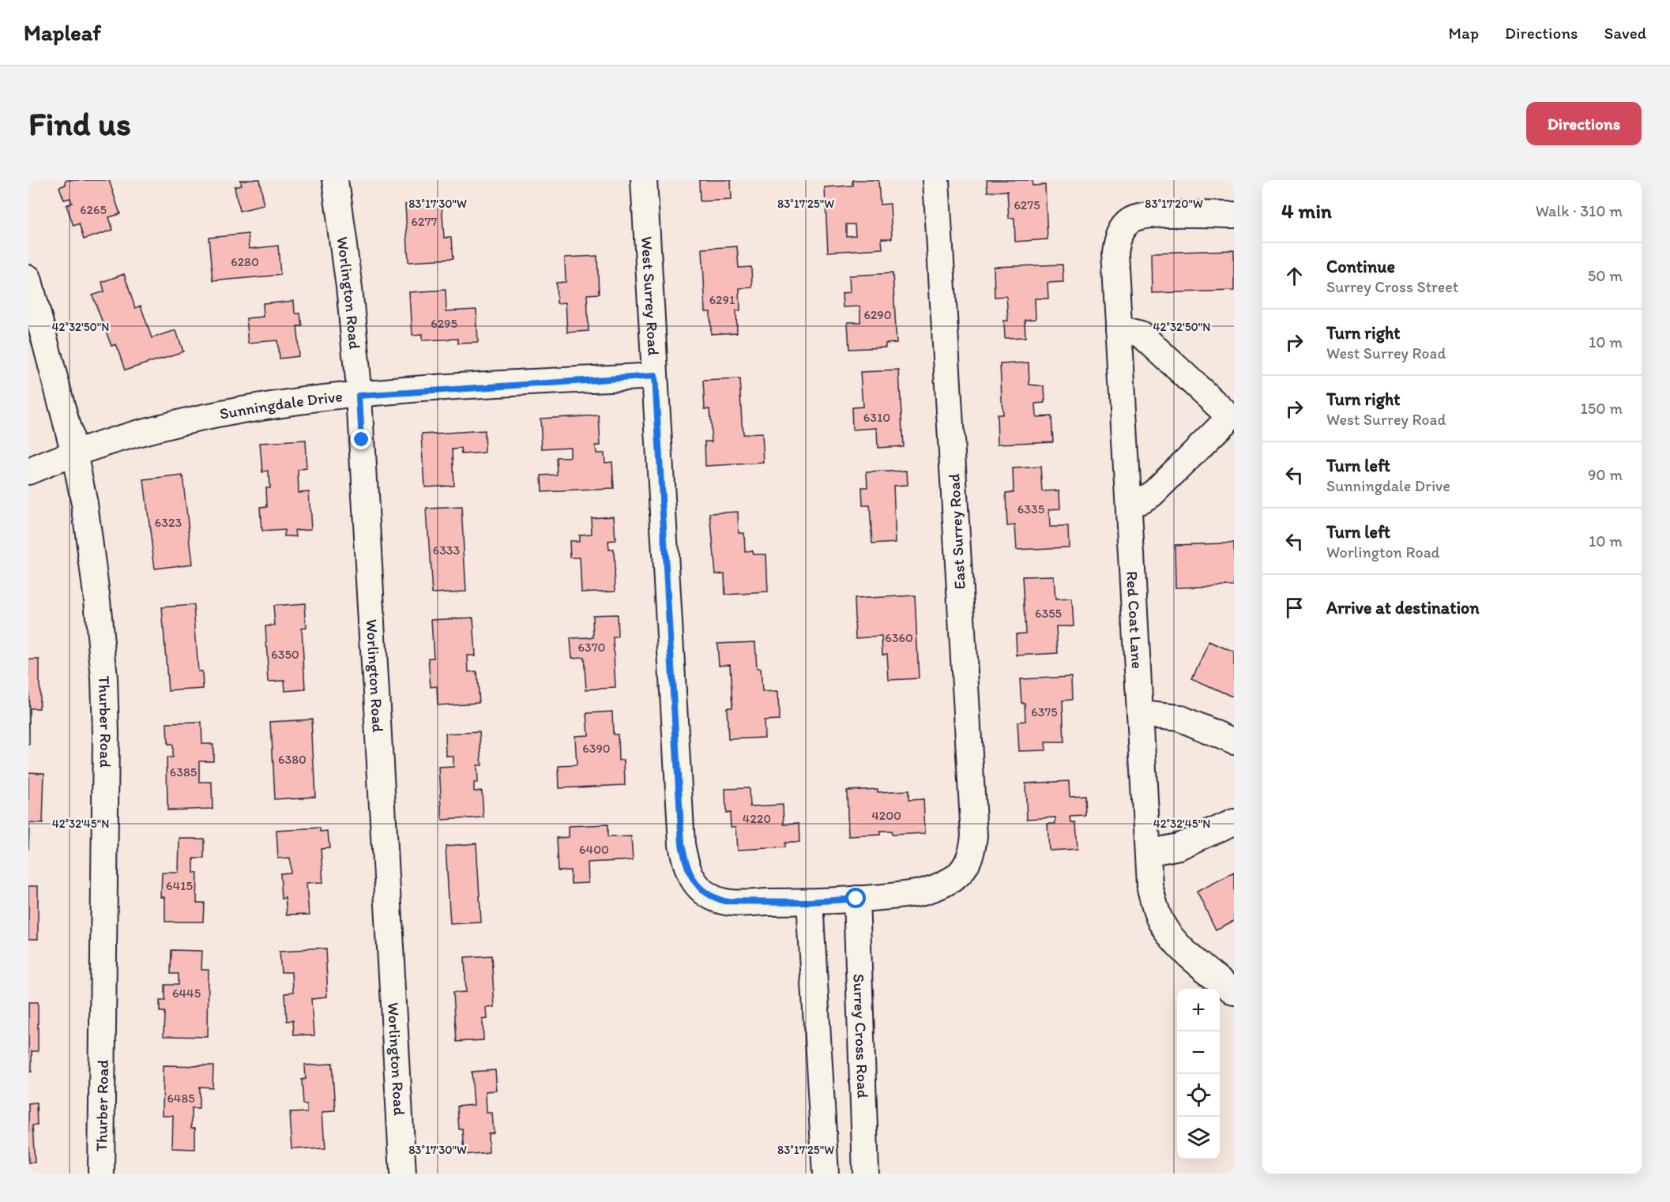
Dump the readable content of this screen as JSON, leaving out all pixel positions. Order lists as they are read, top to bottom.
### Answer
{
  "streets": {
    "street": [
      "Worlington Road",
      "West Surrey Road",
      "Sunningdale Drive",
      "East Surrey Road",
      "Red Coat Lane",
      "Thurber Road",
      "Surrey Cross Road"
    ]
  },
  "crossings": [
    ["Worlington Road", "Sunningdale Drive"],
    ["West Surrey Road", "Sunningdale Drive"],
    ["Sunningdale Drive", "Thurber Road"],
    ["East Surrey Road", "Surrey Cross Road"]
  ],
  "house_numbers": [
    "6275",
    "6265",
    "6277",
    "6280",
    "6291",
    "6290",
    "6295",
    "6310",
    "6335",
    "6323",
    "6333",
    "6355",
    "6360",
    "6370",
    "6350",
    "6375",
    "6390",
    "6380",
    "6385",
    "4200",
    "4220",
    "6400",
    "6415",
    "6445",
    "6485"
  ],
  "page": {
    "header": "Mapleaf",
    "nav": ["Map", "Directions", "Saved"],
    "buttons": "Directions",
    "title": "Find us",
    "heading": ["4 min", "Walk · 310 m"],
    "list": [
      ["Continue", "Surrey Cross Street", "50 m"],
      ["Turn right", "West Surrey Road", "10 m"],
      ["Turn right", "West Surrey Road", "150 m"],
      ["Turn left", "Sunningdale Drive", "90 m"],
      ["Turn left", "Worlington Road", "10 m"],
      "Arrive at destination"
    ],
    "map_buttons": ["+", "−"]
  },
  "coordinates": [
    "83°17'30\"W",
    "83°17'25\"W",
    "83°17'20\"W",
    "42°32'50\"N",
    "42°32'45\"N"
  ]
}
